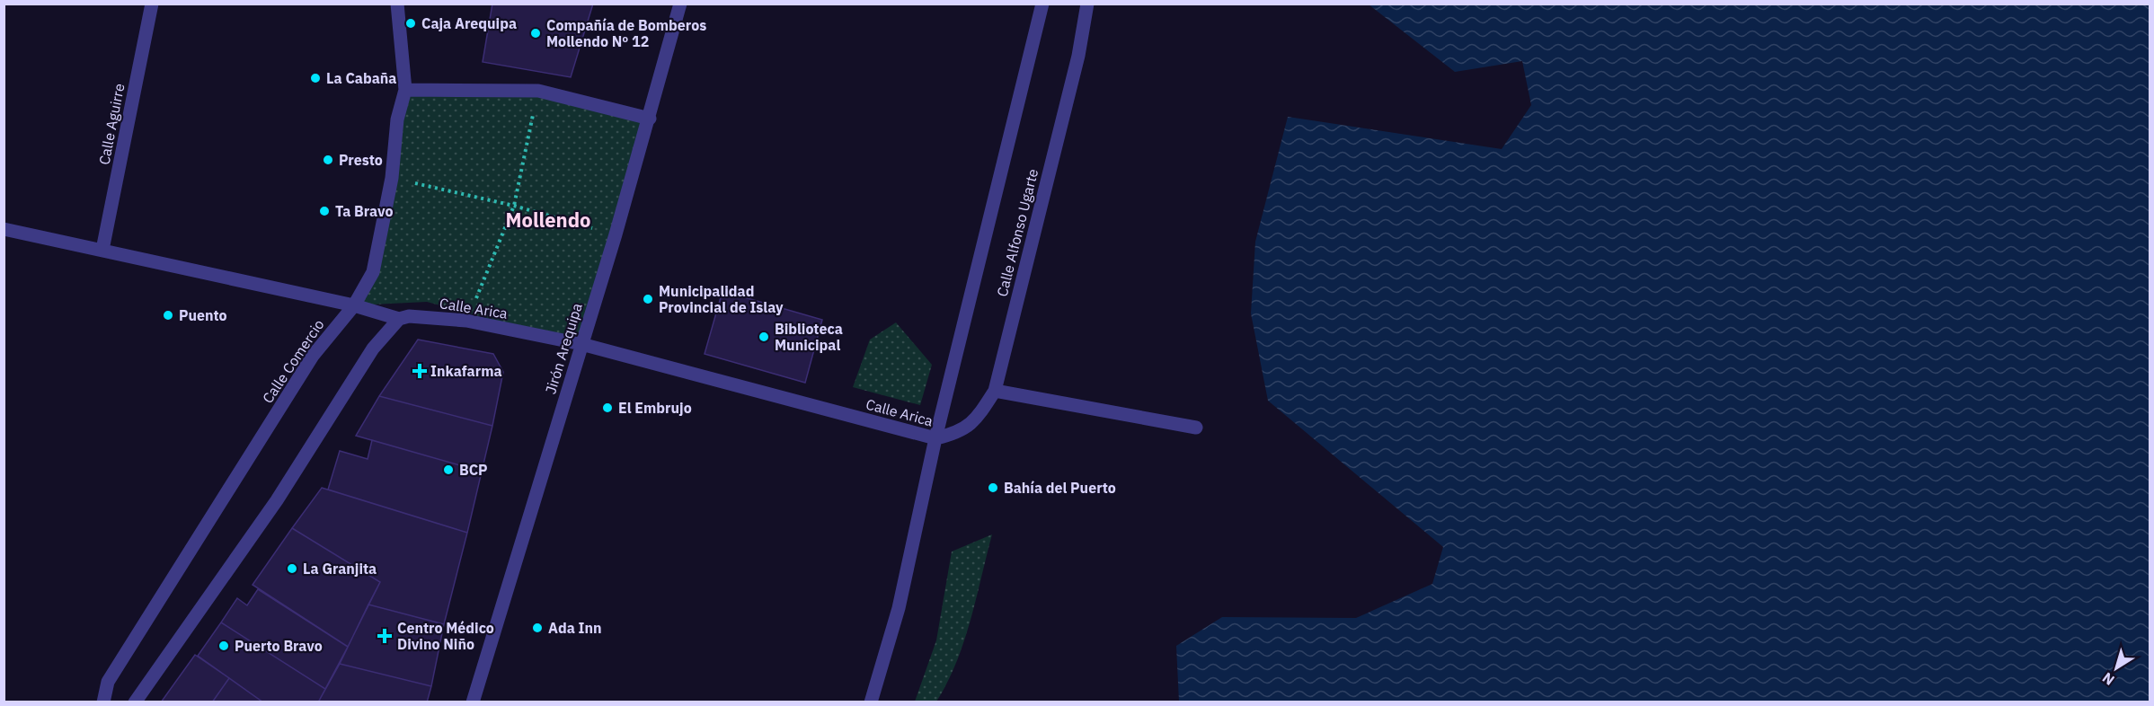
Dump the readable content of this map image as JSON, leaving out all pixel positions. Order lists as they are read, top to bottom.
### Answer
{
  "streets": {
    "street": [
      "Calle Aguirre",
      "Calle Alfonso Ugarte",
      "Calle Arica",
      "Jirón Arequipa",
      "Calle Comercio"
    ]
  },
  "crossings": [
    ["Calle Aguirre", "Calle Arica"],
    ["Calle Alfonso Ugarte", "Calle Arica"],
    ["Calle Arica", "Jirón Arequipa"],
    ["Calle Arica", "Calle Comercio"]
  ],
  "districts": ["Mollendo"],
  "places": {
    "other": [
      "Caja Arequipa",
      "Compañía de Bomberos Mollendo Nº 12",
      "La Cabaña",
      "Presto",
      "Ta Bravo",
      "Municipalidad Provincial de Islay",
      "Puento",
      "Biblioteca Municipal",
      "El Embrujo",
      "BCP",
      "Bahía del Puerto",
      "La Granjita",
      "Ada Inn",
      "Puerto Bravo"
    ],
    "health": ["Inkafarma", "Centro Médico Divino Niño"]
  },
  "north": "bottom left"
}
